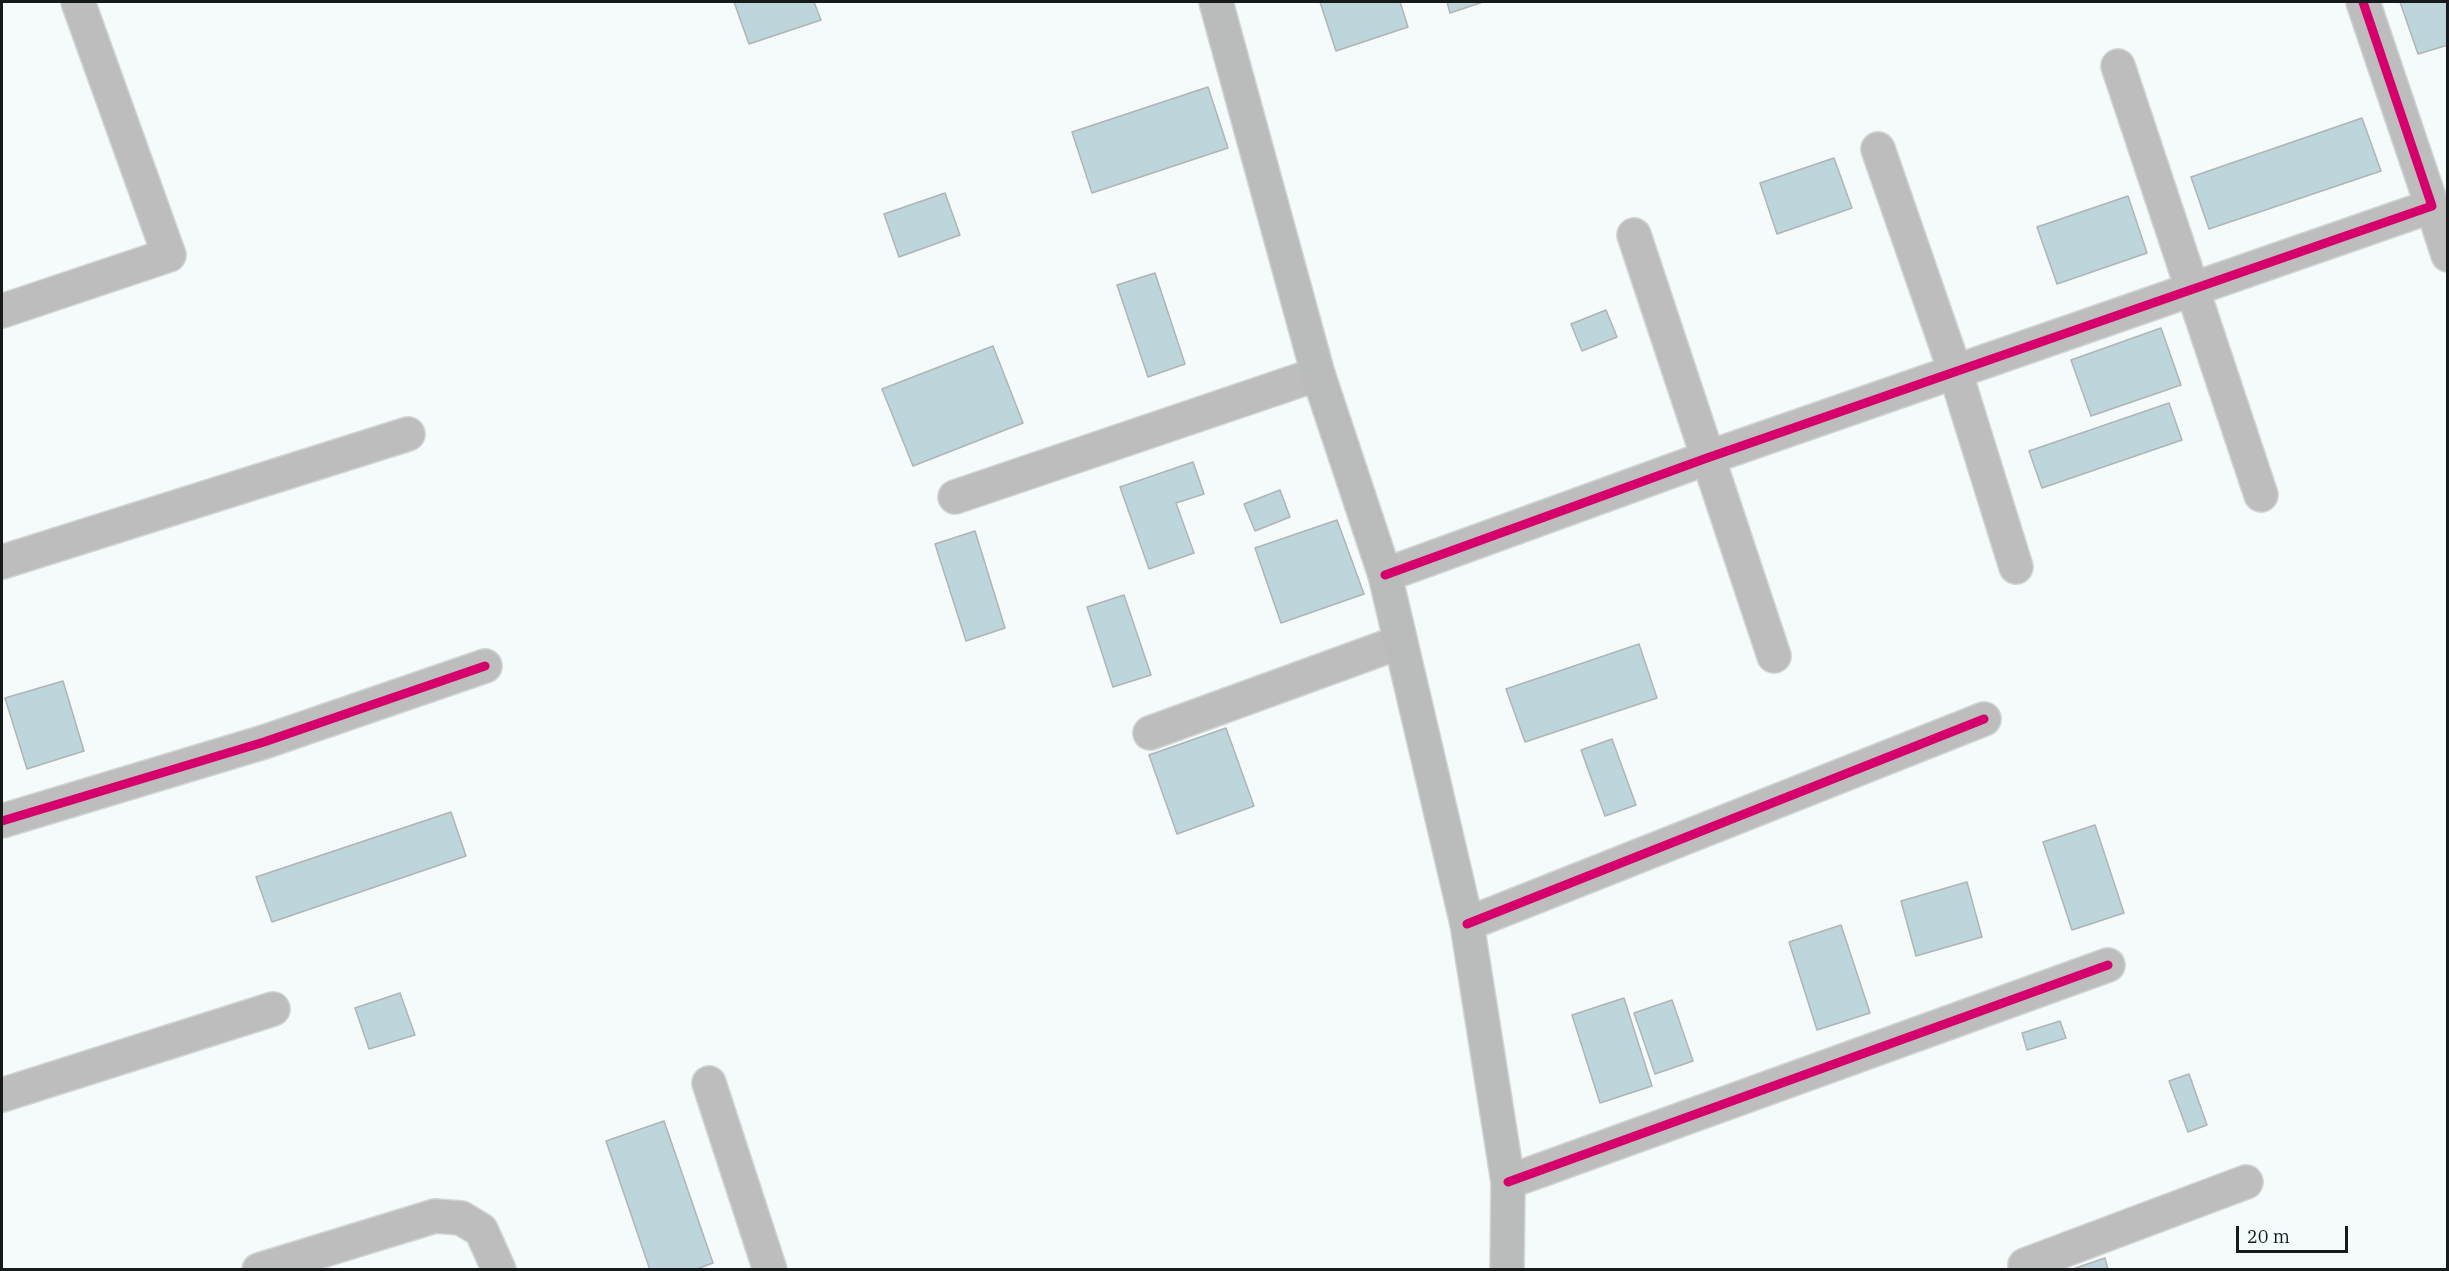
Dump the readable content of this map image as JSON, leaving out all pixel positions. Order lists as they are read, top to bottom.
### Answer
{
  "scale_bar": "20 m"
}
